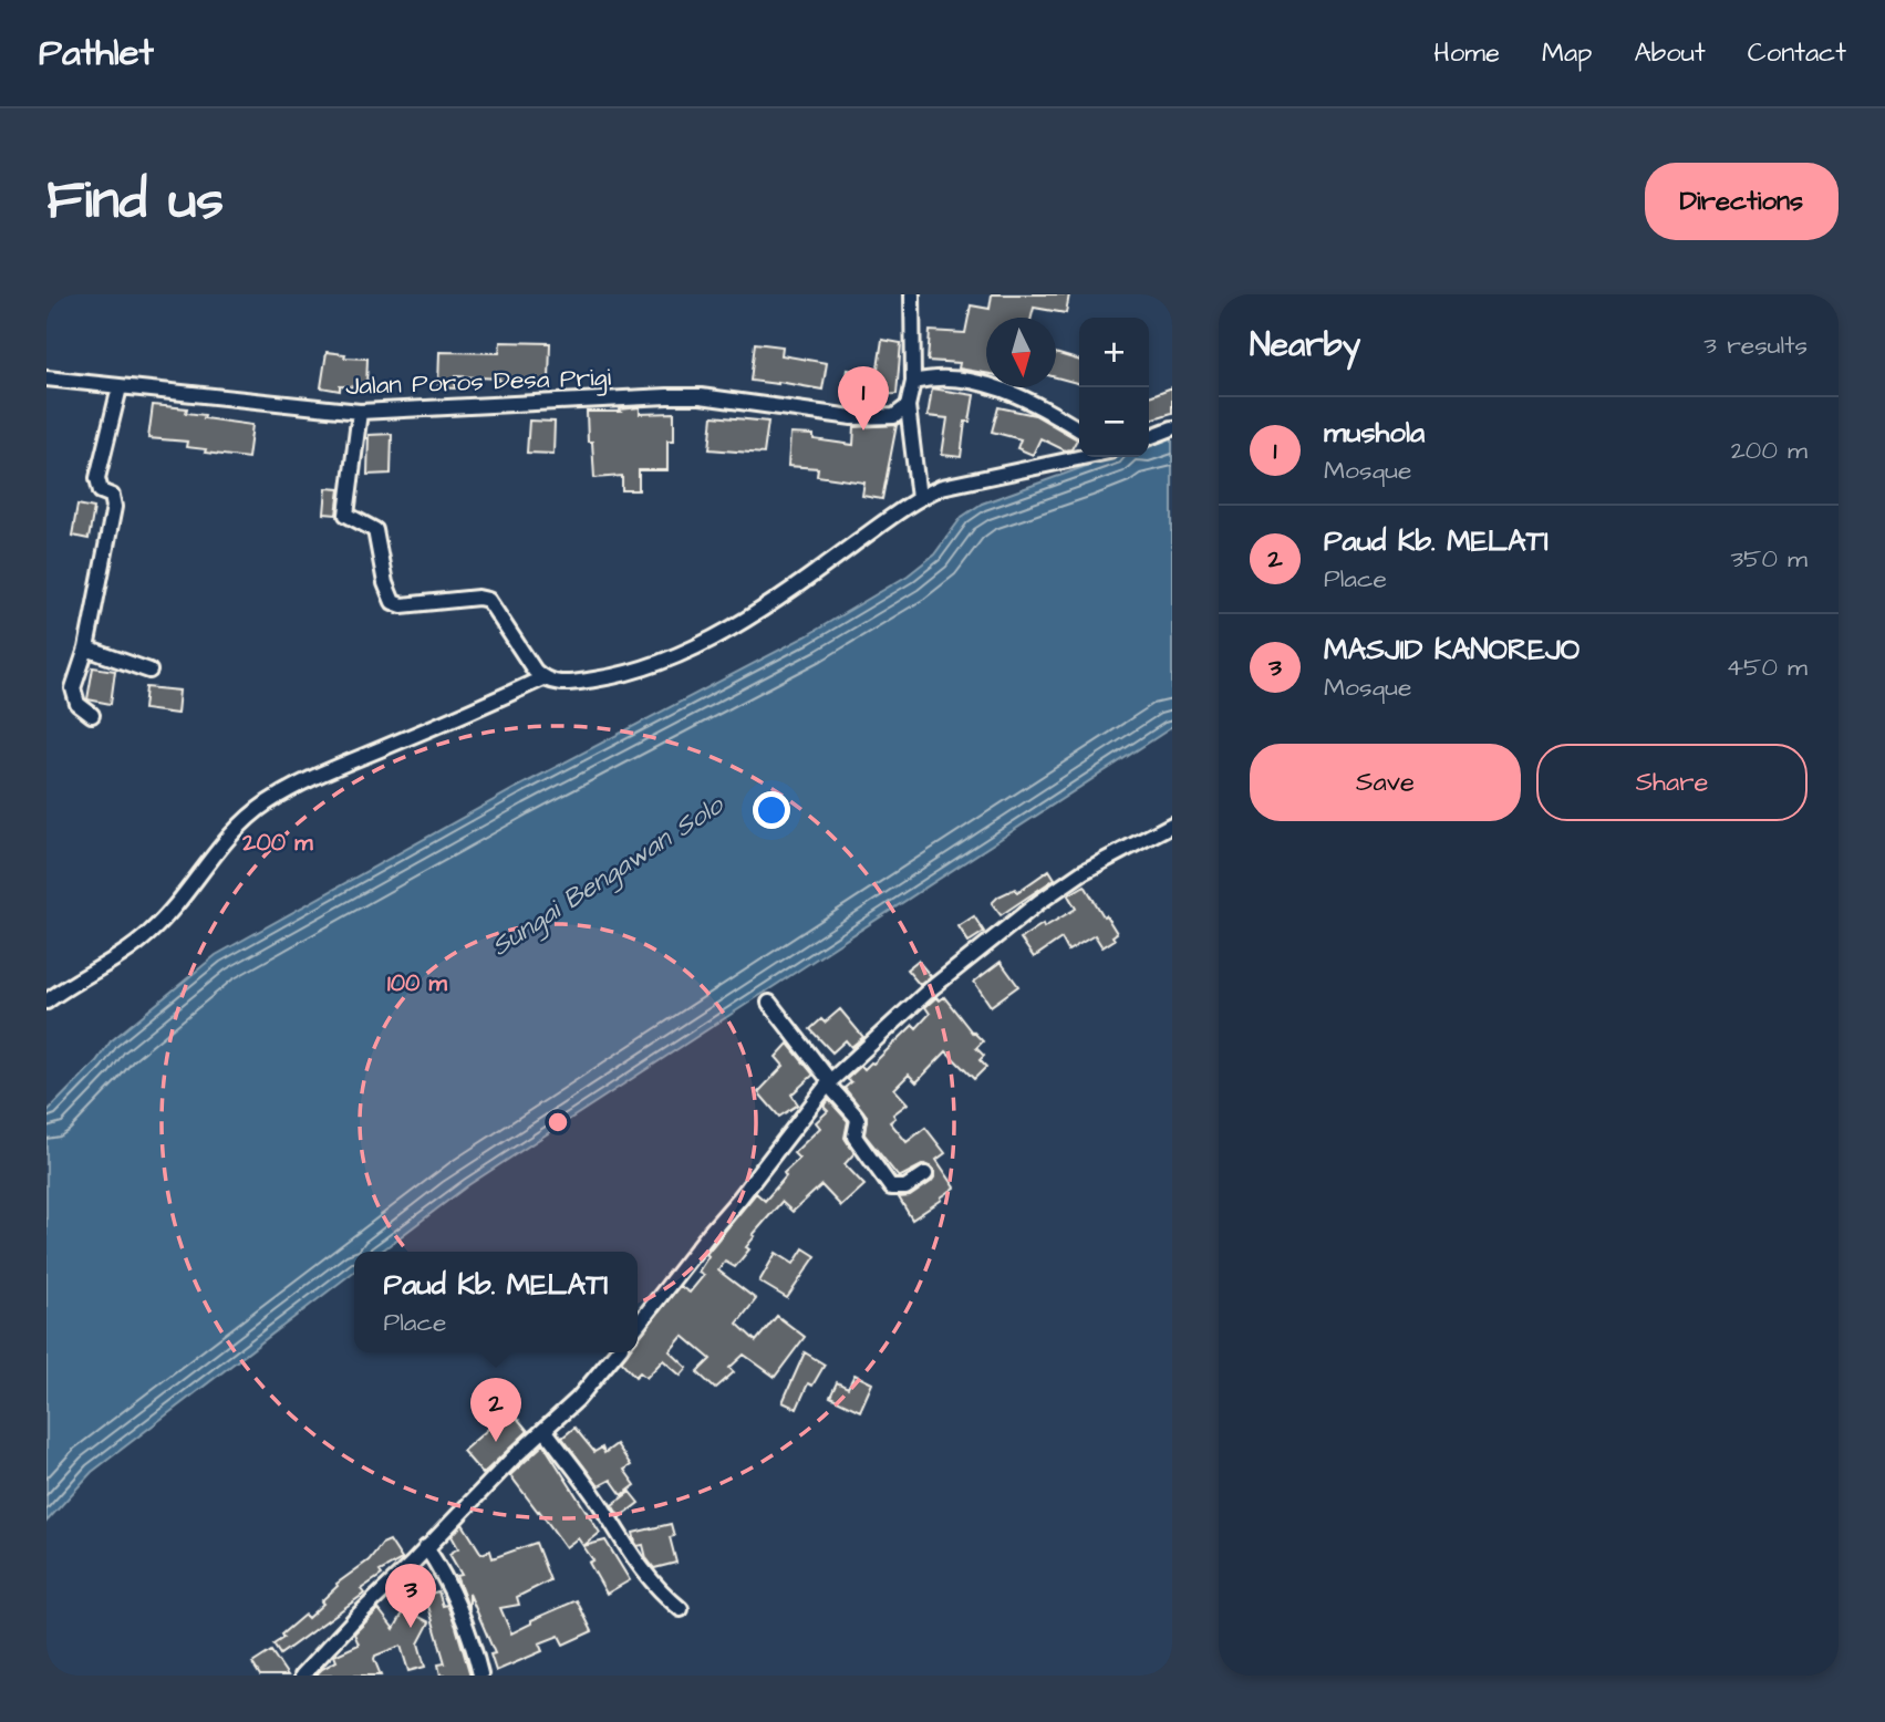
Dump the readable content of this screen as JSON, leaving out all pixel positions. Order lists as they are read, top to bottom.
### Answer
{
  "streets": {
    "street": ["Jalan Poros Desa Prigi"]
  },
  "water": ["Sungai Bengawan Solo"],
  "north": "bottom",
  "page": {
    "header": "Pathlet",
    "nav": [
      "Home",
      "Map",
      "About",
      "Contact"
    ],
    "buttons": [
      "Directions",
      ["Save", "Share"]
    ],
    "title": "Find us",
    "heading": ["Nearby", "3 results"],
    "map_buttons": ["+", "−"],
    "pins": ["1", "2", "3"],
    "list": [
      {
        "mark": "1",
        "name": "mushola",
        "note": "Mosque",
        "value": "200 m"
      },
      {
        "mark": "2",
        "name": "Paud Kb. MELATI",
        "note": "Place",
        "value": "350 m"
      },
      {
        "mark": "3",
        "name": "MASJID KANOREJO",
        "note": "Mosque",
        "value": "450 m"
      }
    ],
    "popup": ["Paud Kb. MELATI", "Place"]
  },
  "rings": ["200 m", "100 m"]
}
